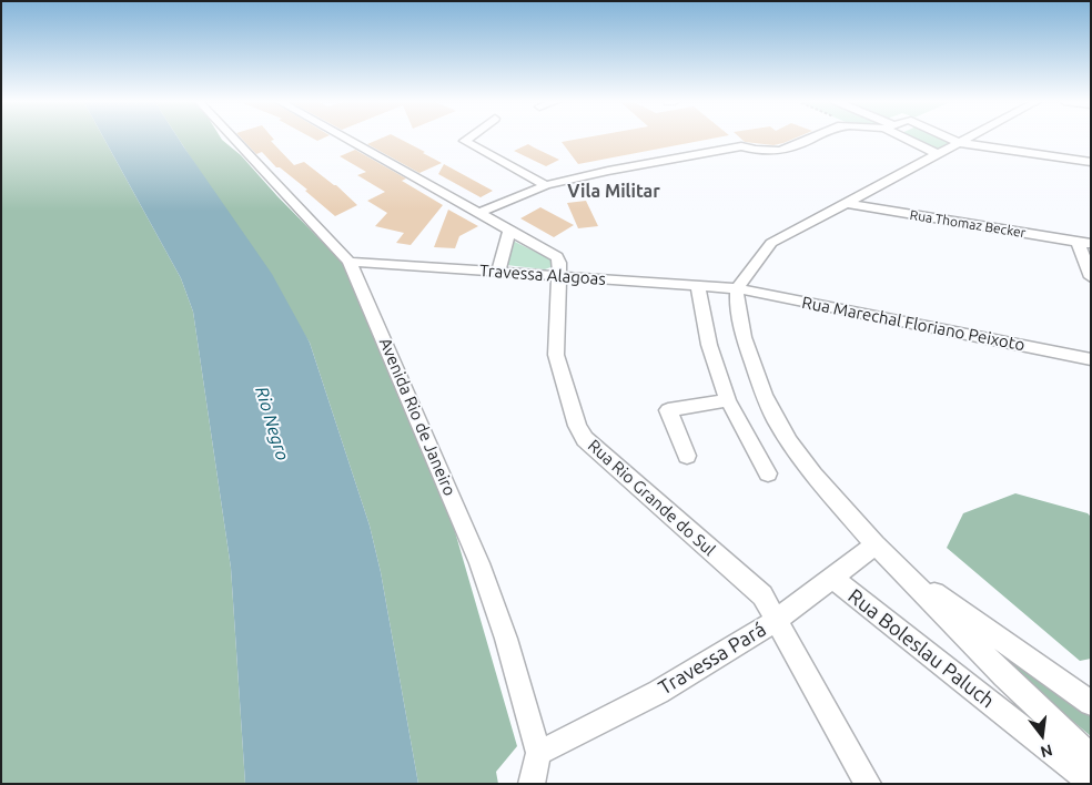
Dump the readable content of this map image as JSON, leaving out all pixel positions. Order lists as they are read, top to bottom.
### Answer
{
  "streets": {
    "street": [
      "Rua Thomaz Becker",
      "Travessa Alagoas",
      "Rua Marechal Floriano Peixoto",
      "Avenida Rio de Janeiro",
      "Rua Rio Grande do Sul",
      "Rua Boleslau Paluch",
      "Travessa Pará"
    ]
  },
  "crossings": [
    ["Travessa Alagoas", "Rua Marechal Floriano Peixoto"],
    ["Travessa Alagoas", "Avenida Rio de Janeiro"],
    ["Travessa Alagoas", "Rua Rio Grande do Sul"],
    ["Travessa Alagoas", "Rua Boleslau Paluch"],
    ["Rua Marechal Floriano Peixoto", "Rua Boleslau Paluch"],
    ["Avenida Rio de Janeiro", "Travessa Pará"],
    ["Rua Rio Grande do Sul", "Travessa Pará"],
    ["Rua Boleslau Paluch", "Travessa Pará"]
  ],
  "districts": ["Vila Militar"],
  "water": ["Rio Negro"],
  "north": "bottom"
}
